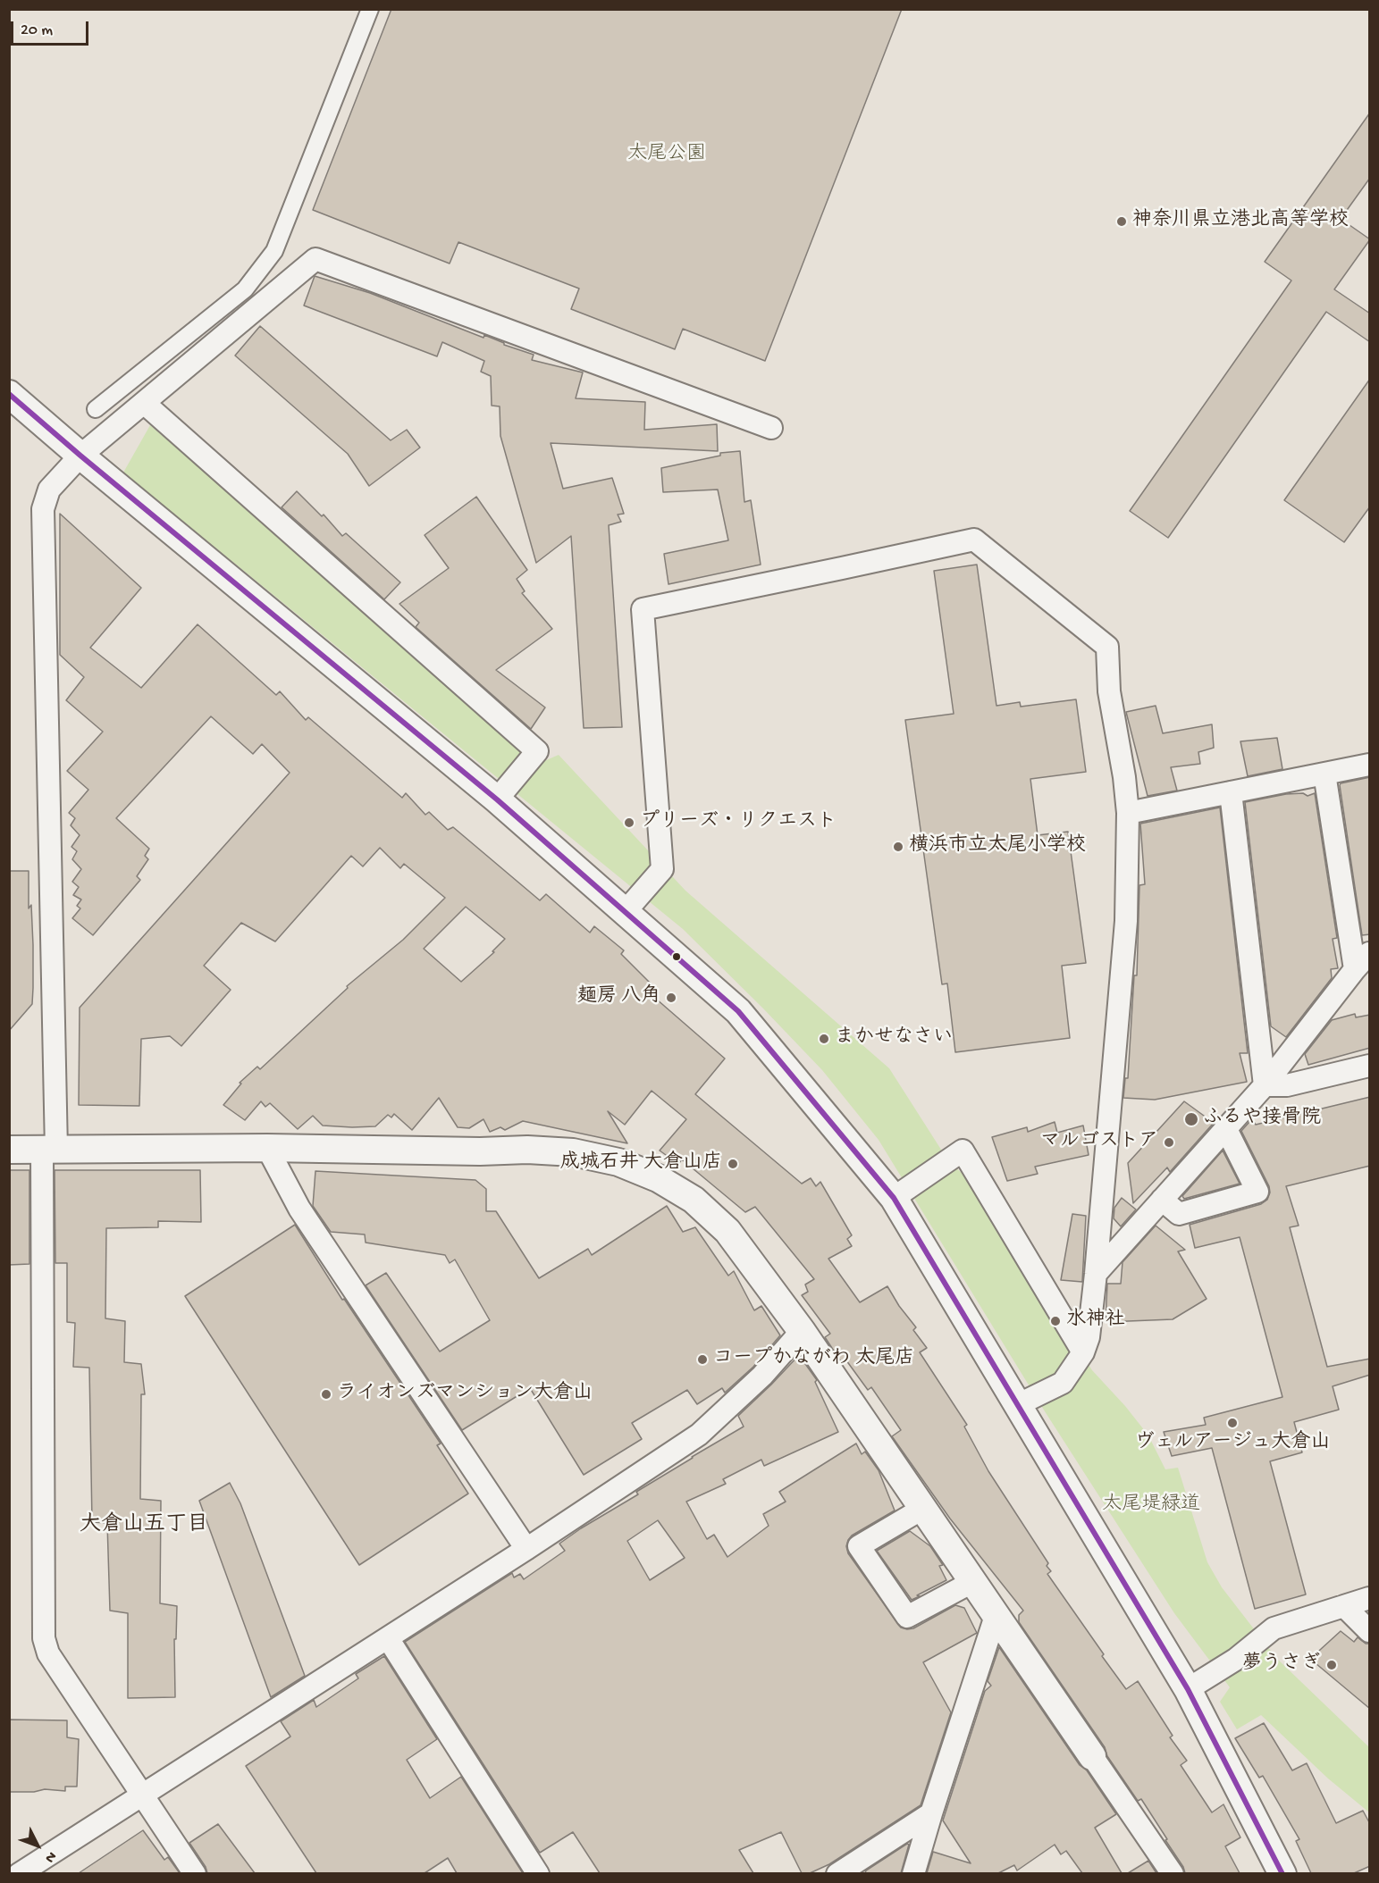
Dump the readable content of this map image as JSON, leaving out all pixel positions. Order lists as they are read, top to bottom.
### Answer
{
  "districts": ["大倉山五丁目"],
  "parks": ["太尾公園", "太尾堤緑道"],
  "places": [
    "神奈川県立港北高等学校",
    "プリーズ・リクエスト",
    "横浜市立太尾小学校",
    "麺房 八角",
    "まかせなさい",
    "ふるや接骨院",
    "マルゴストア",
    "成城石井 大倉山店",
    "水神社",
    "コープかながわ 太尾店",
    "ライオンズマンション大倉山",
    "ヴェルアージュ大倉山",
    "夢うさぎ"
  ],
  "scale_bar": "20 m",
  "north": "bottom right"
}
